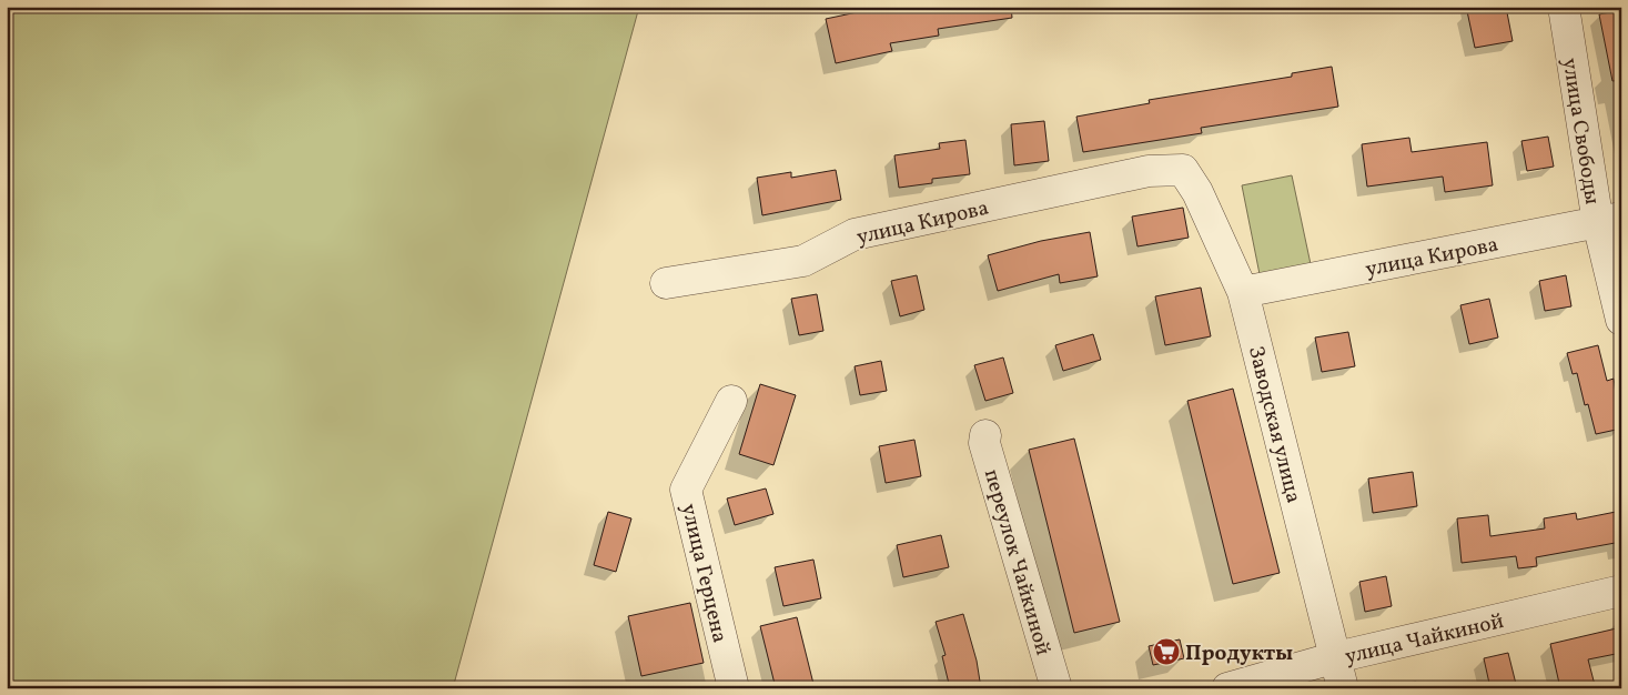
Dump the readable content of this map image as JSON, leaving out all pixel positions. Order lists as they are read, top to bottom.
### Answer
{
  "streets": {
    "street": [
      "улица Свободы",
      "улица Кирова",
      "Заводская улица",
      "переулок Чайкиной",
      "улица Герцена",
      "улица Чайкиной"
    ]
  },
  "crossings": [
    ["улица Свободы", "улица Кирова"],
    ["улица Кирова", "Заводская улица"],
    ["Заводская улица", "улица Чайкиной"]
  ],
  "places": {
    "supermarket": ["Продукты"]
  }
}
